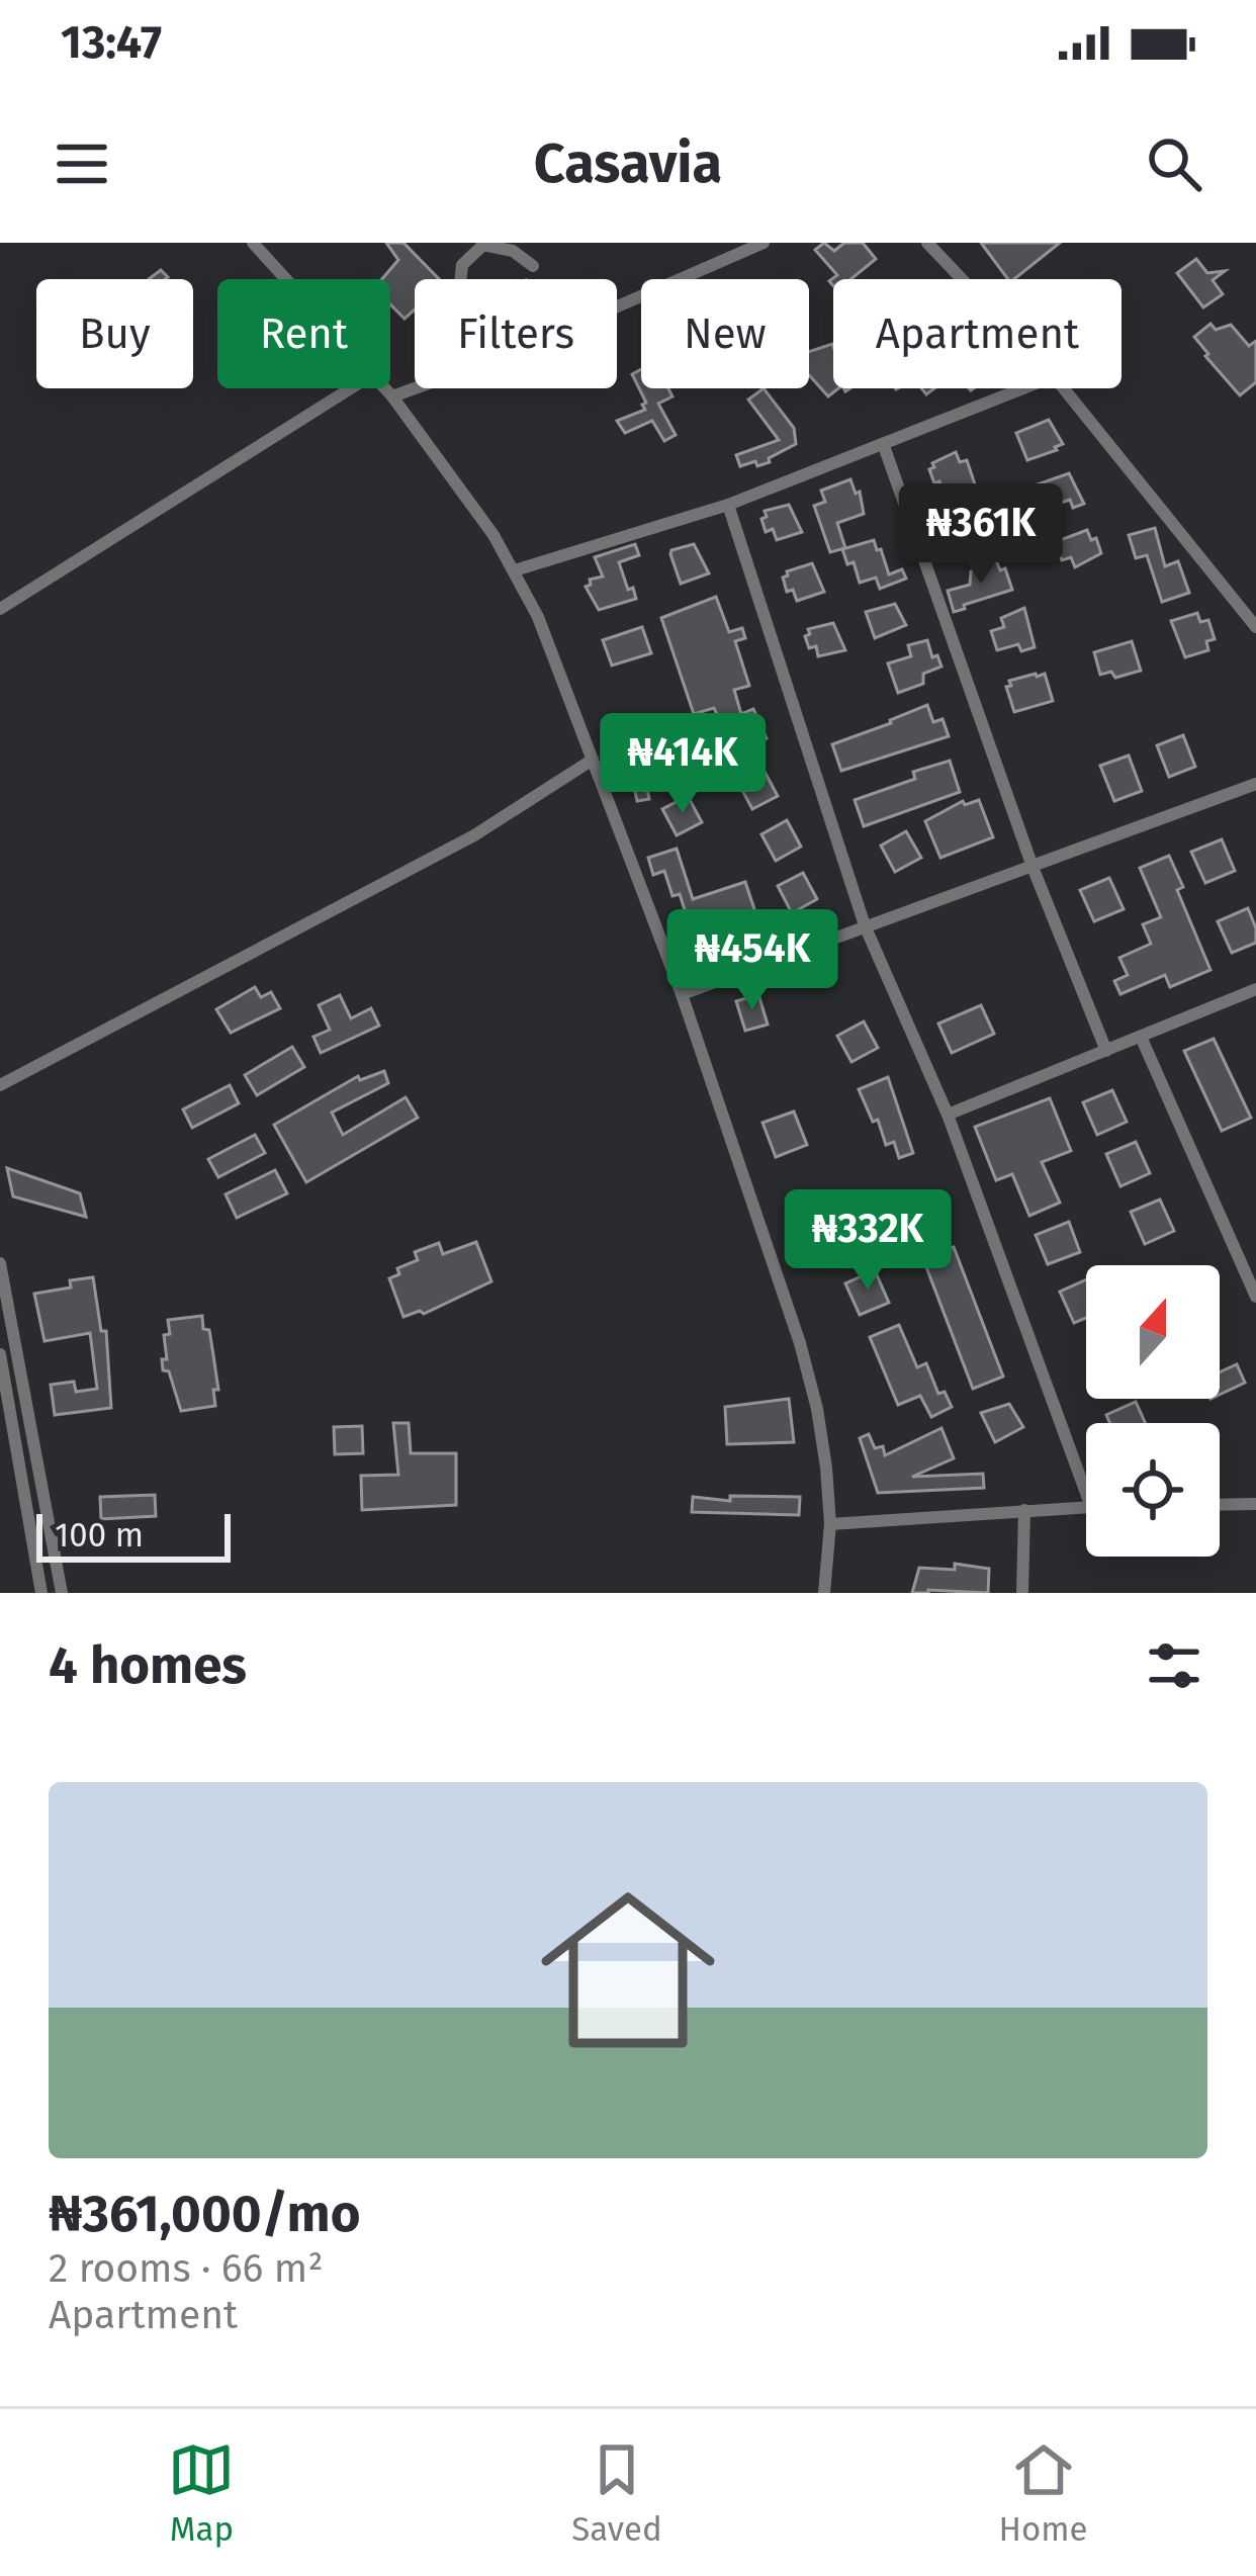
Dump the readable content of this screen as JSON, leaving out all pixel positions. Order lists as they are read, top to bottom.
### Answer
{
  "scale_bar": "100 m",
  "north": "top",
  "page": {
    "status": "13:47",
    "header": "Casavia",
    "chip": [
      "Buy",
      "Rent",
      "Filters",
      "New",
      "Apartment"
    ],
    "price": [
      "₦361K",
      "₦414K",
      "₦454K",
      "₦332K"
    ],
    "scale": "100 m",
    "heading": "4 homes",
    "list": [
      {
        "name": "₦361,000/mo",
        "note": "2 rooms · 66 m² · Apartment"
      }
    ],
    "tabs": ["Map", "Saved", "Home"]
  }
}
